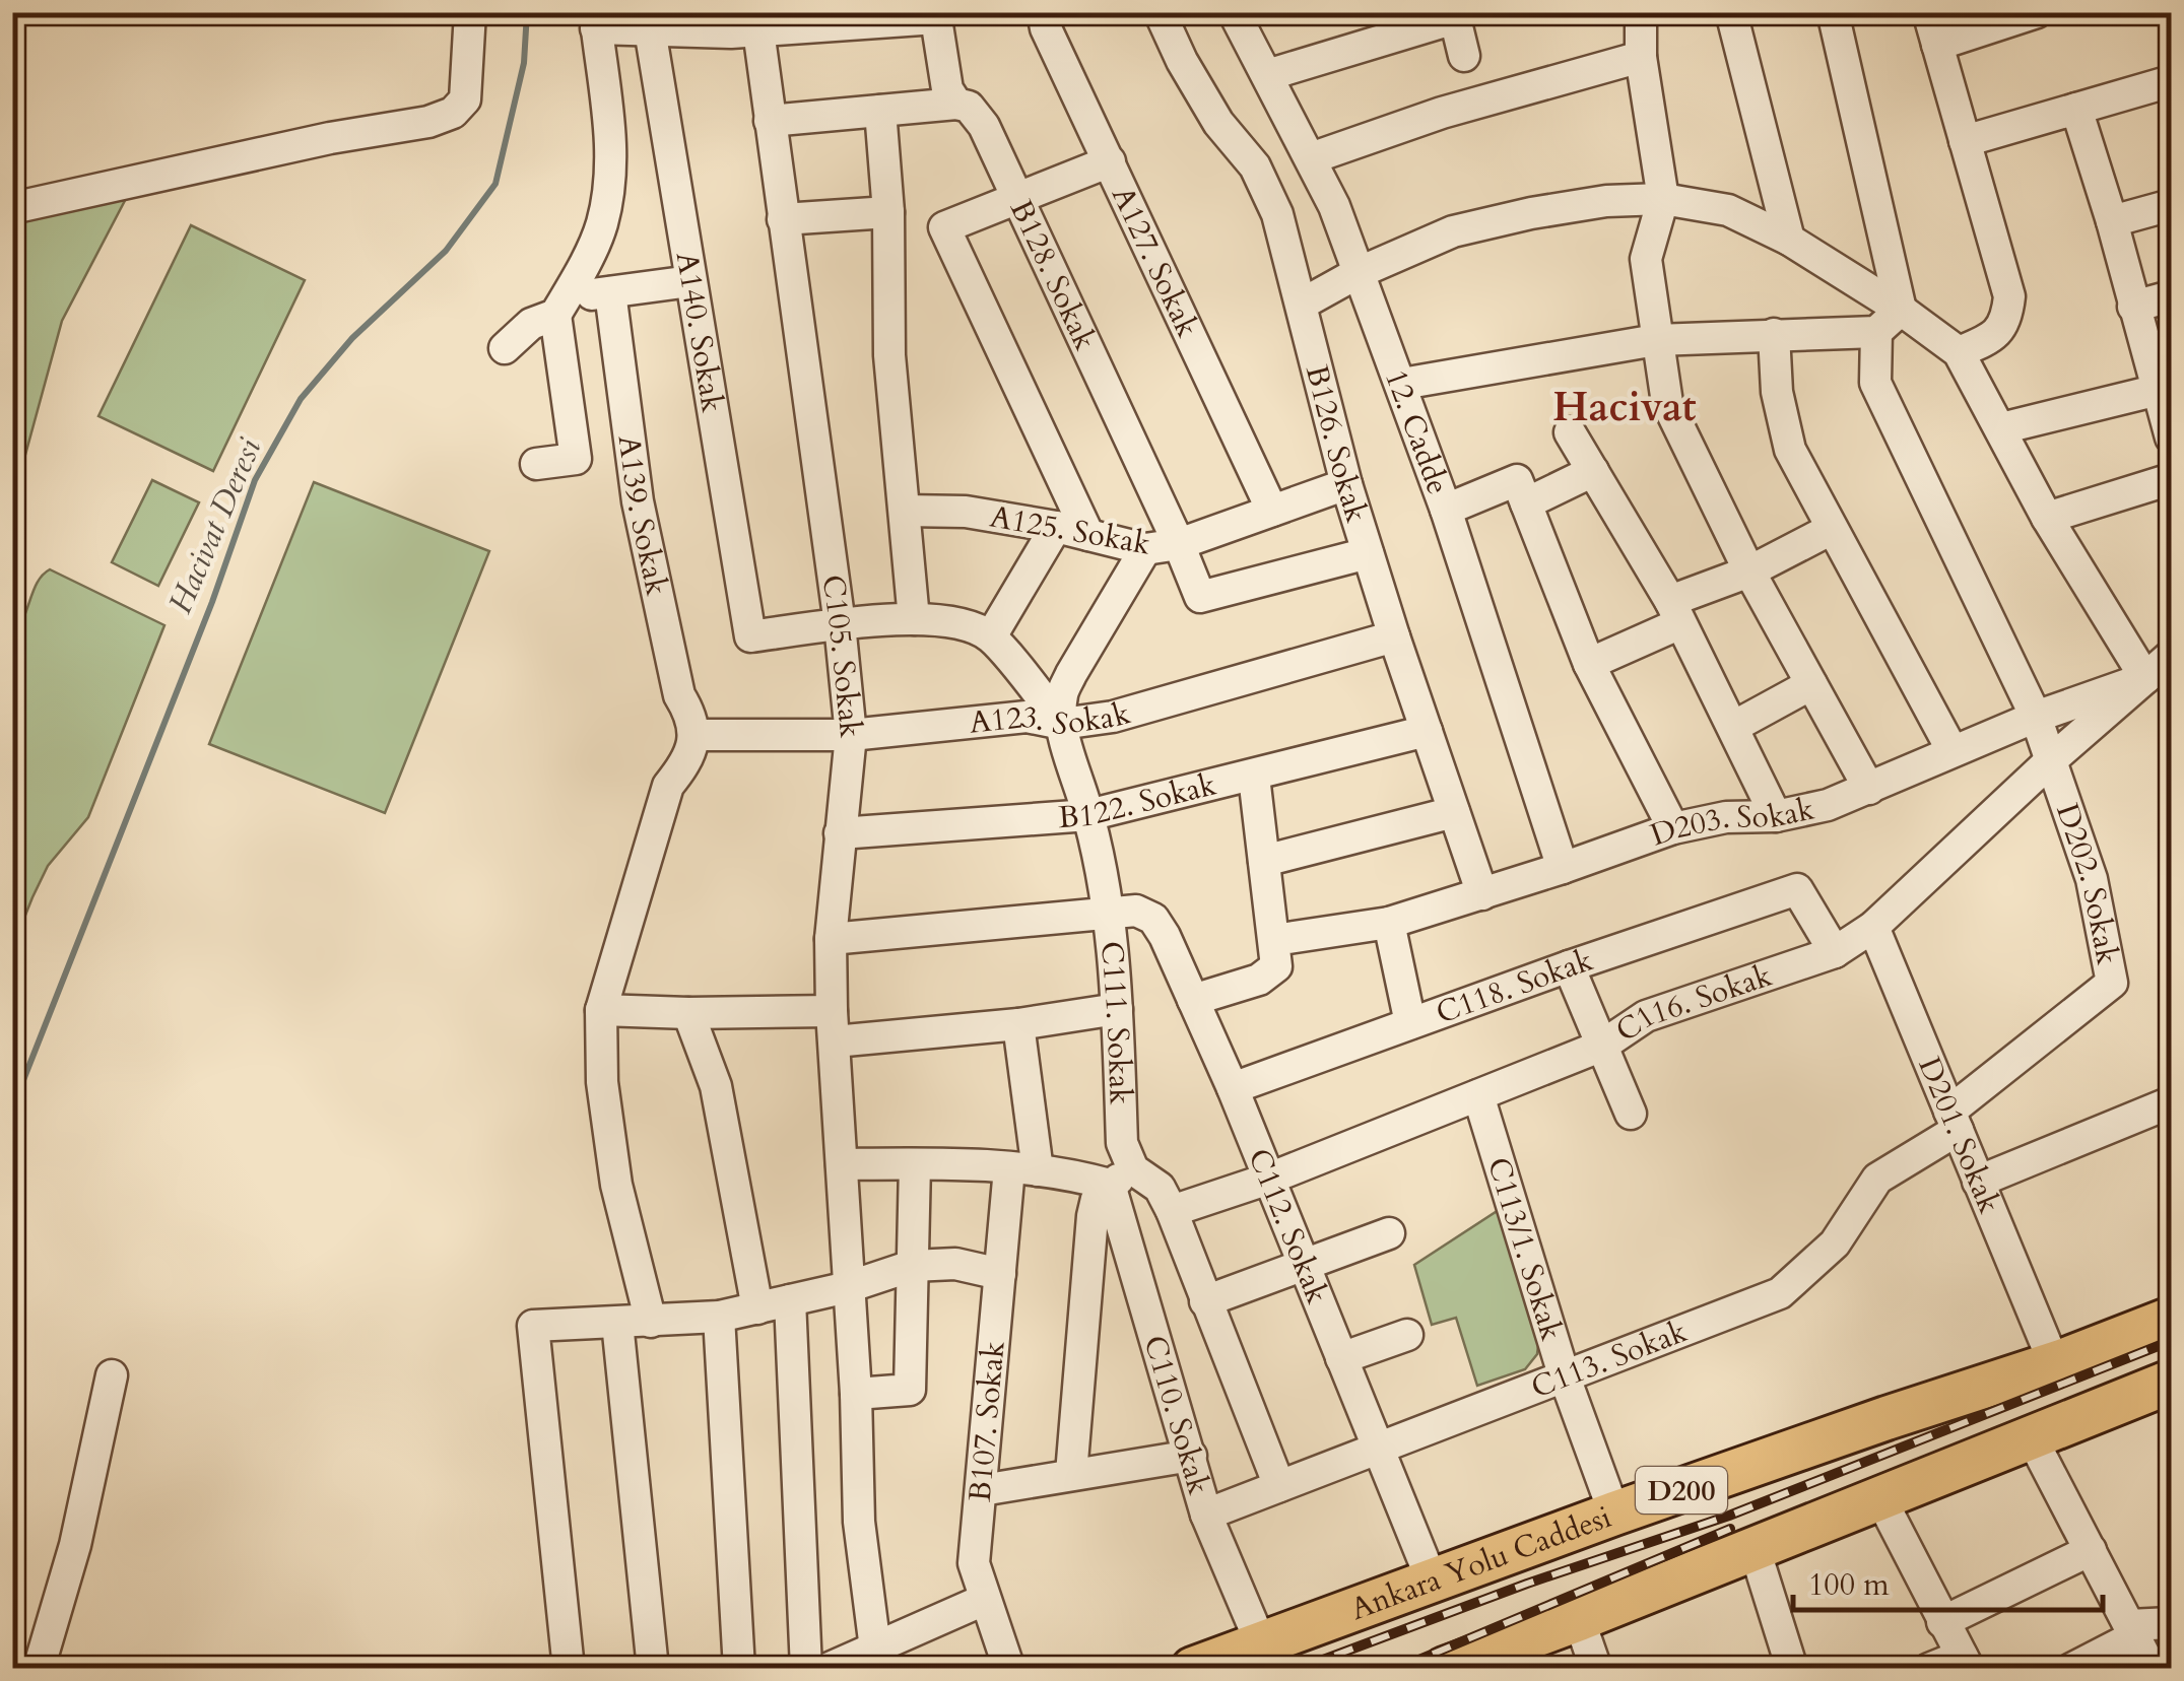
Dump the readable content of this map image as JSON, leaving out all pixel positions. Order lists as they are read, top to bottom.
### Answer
{
  "streets": {
    "highway": ["D200", "Ankara Yolu Caddesi"],
    "street": [
      "A127. Sokak",
      "B128. Sokak",
      "A140. Sokak",
      "12. Cadde",
      "B126. Sokak",
      "A139. Sokak",
      "A125. Sokak",
      "C105. Sokak",
      "A123. Sokak",
      "B122. Sokak",
      "D203. Sokak",
      "D202. Sokak",
      "C118. Sokak",
      "C116. Sokak",
      "C111. Sokak",
      "D201. Sokak",
      "C112. Sokak",
      "C113/1. Sokak",
      "C113. Sokak",
      "C110. Sokak",
      "B107. Sokak"
    ]
  },
  "crossings": [
    ["A127. Sokak", "A125. Sokak"],
    ["B128. Sokak", "B126. Sokak"],
    ["B128. Sokak", "A125. Sokak"],
    ["A140. Sokak", "C105. Sokak"],
    ["12. Cadde", "D203. Sokak"],
    ["B126. Sokak", "A125. Sokak"],
    ["B126. Sokak", "A123. Sokak"],
    ["B126. Sokak", "B122. Sokak"],
    ["B126. Sokak", "D203. Sokak"],
    ["A139. Sokak", "A123. Sokak"],
    ["A125. Sokak", "C111. Sokak"],
    ["C105. Sokak", "A123. Sokak"],
    ["C105. Sokak", "B122. Sokak"],
    ["A123. Sokak", "C111. Sokak"],
    ["B122. Sokak", "C111. Sokak"],
    ["D203. Sokak", "C116. Sokak"],
    ["D202. Sokak", "C116. Sokak"],
    ["D202. Sokak", "D201. Sokak"],
    ["D202. Sokak", "C113. Sokak"],
    ["C118. Sokak", "C116. Sokak"],
    ["C118. Sokak", "C112. Sokak"],
    ["C116. Sokak", "D201. Sokak"],
    ["C116. Sokak", "C112. Sokak"],
    ["C116. Sokak", "C113/1. Sokak"],
    ["C111. Sokak", "C112. Sokak"],
    ["C111. Sokak", "C110. Sokak"],
    ["D201. Sokak", "C113. Sokak"],
    ["C112. Sokak", "C113. Sokak"],
    ["C112. Sokak", "Ankara Yolu Caddesi"],
    ["C113/1. Sokak", "C113. Sokak"],
    ["C113/1. Sokak", "Ankara Yolu Caddesi"],
    ["C113. Sokak", "C110. Sokak"],
    ["C110. Sokak", "Ankara Yolu Caddesi"]
  ],
  "districts": ["Hacivat"],
  "water": ["Hacivat Deresi"],
  "scale_bar": "100 m"
}
